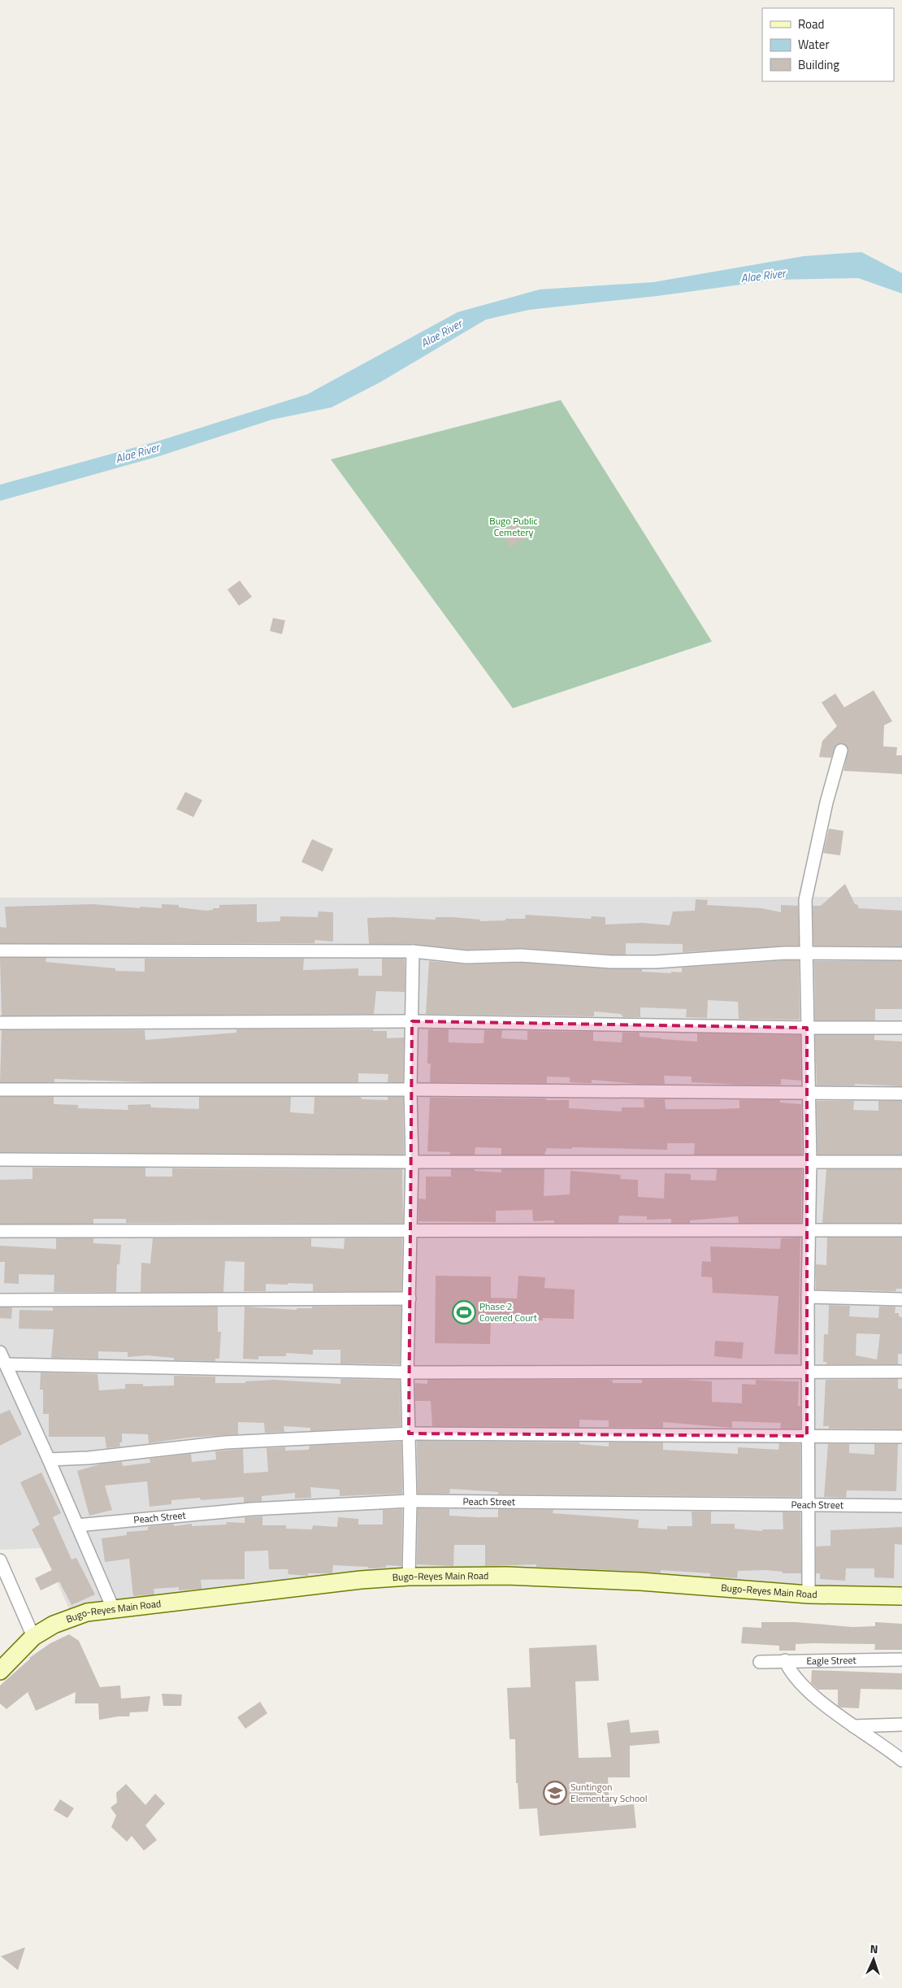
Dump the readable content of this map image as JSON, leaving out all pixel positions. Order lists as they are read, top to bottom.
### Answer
{
  "streets": {
    "street": ["Peach Street", "Bugo-Reyes Main Road", "Eagle Street"]
  },
  "water": ["Alae River"],
  "parks": ["Bugo Public Cemetery"],
  "places": {
    "sports": ["Phase 2 Covered Court"],
    "school or university": ["Suntingon Elementary School"]
  },
  "legend": ["Road", "Water", "Building"],
  "north": "top"
}
